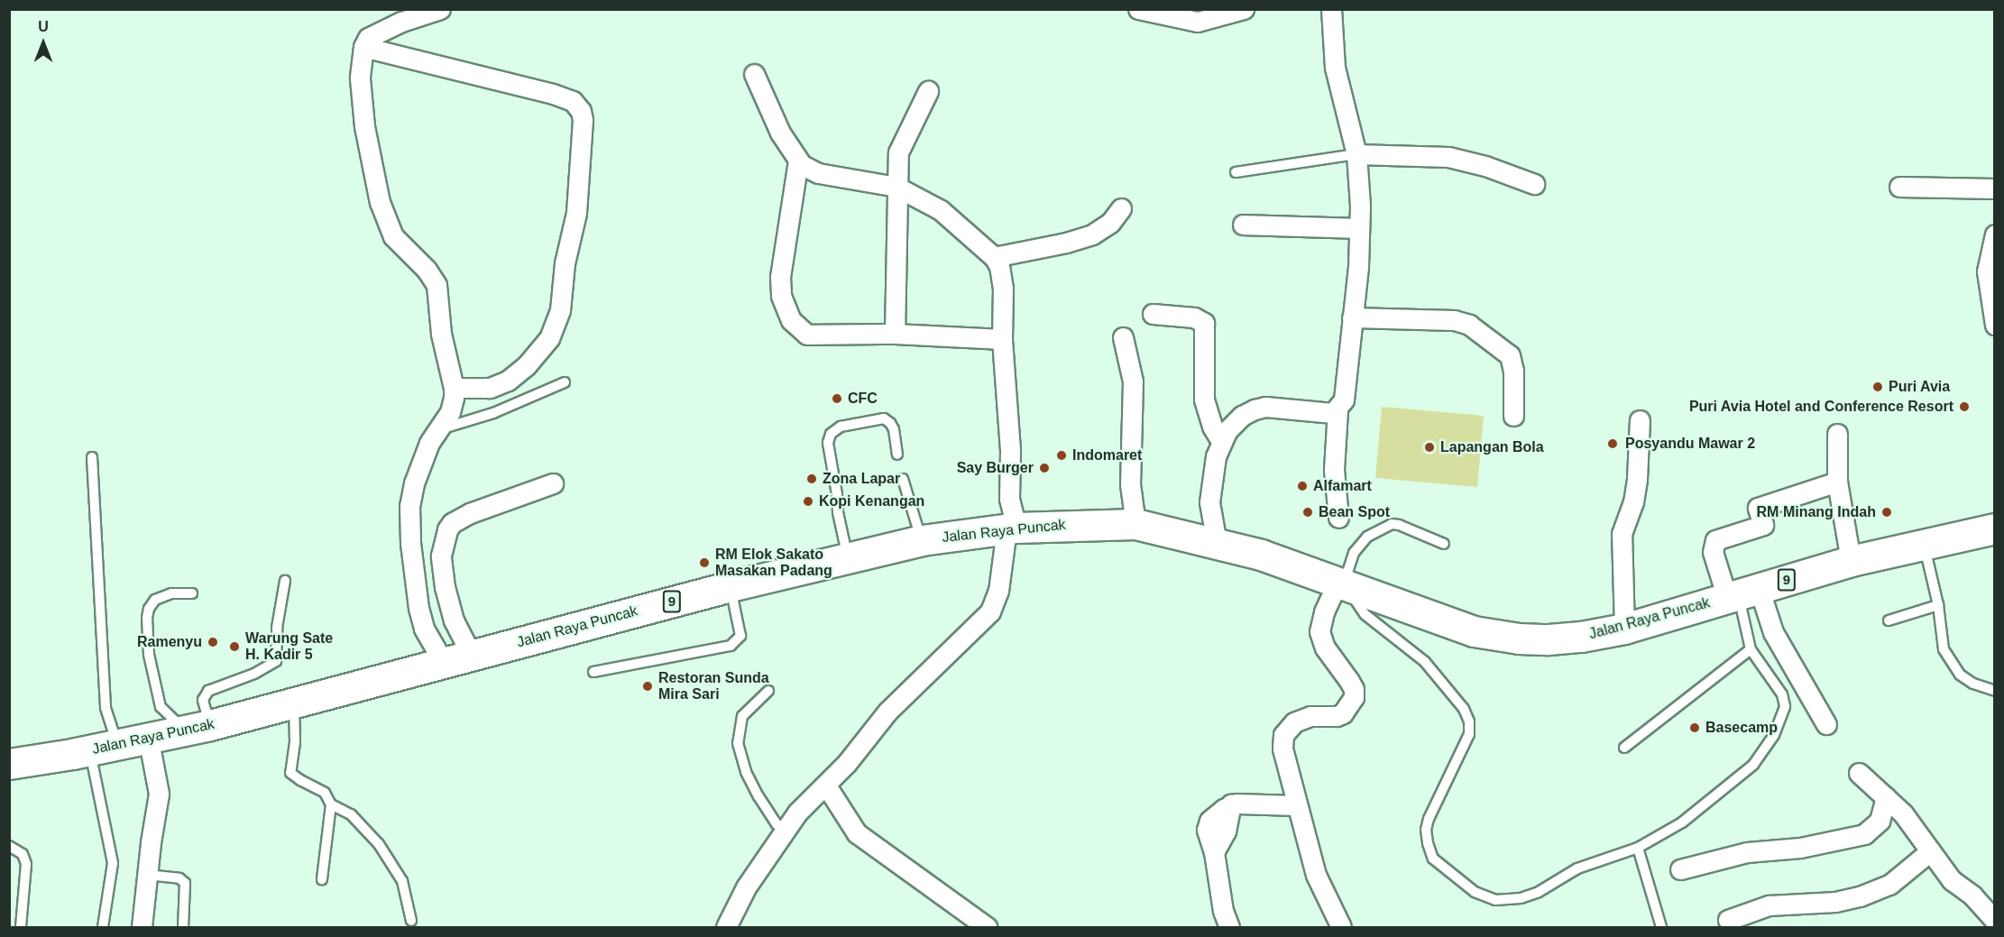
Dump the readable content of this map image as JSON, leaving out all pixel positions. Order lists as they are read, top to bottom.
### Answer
{
  "streets": {
    "highway": ["Jalan Raya Puncak", "9"]
  },
  "places": [
    "Puri Avia",
    "CFC",
    "Puri Avia Hotel and Conference Resort",
    "Posyandu Mawar 2",
    "Lapangan Bola",
    "Indomaret",
    "Say Burger",
    "Zona Lapar",
    "Alfamart",
    "Kopi Kenangan",
    "Bean Spot",
    "RM Minang Indah",
    "RM Elok Sakato Masakan Padang",
    "Ramenyu",
    "Warung Sate H. Kadir 5",
    "Restoran Sunda Mira Sari",
    "Basecamp"
  ],
  "north": "top"
}
